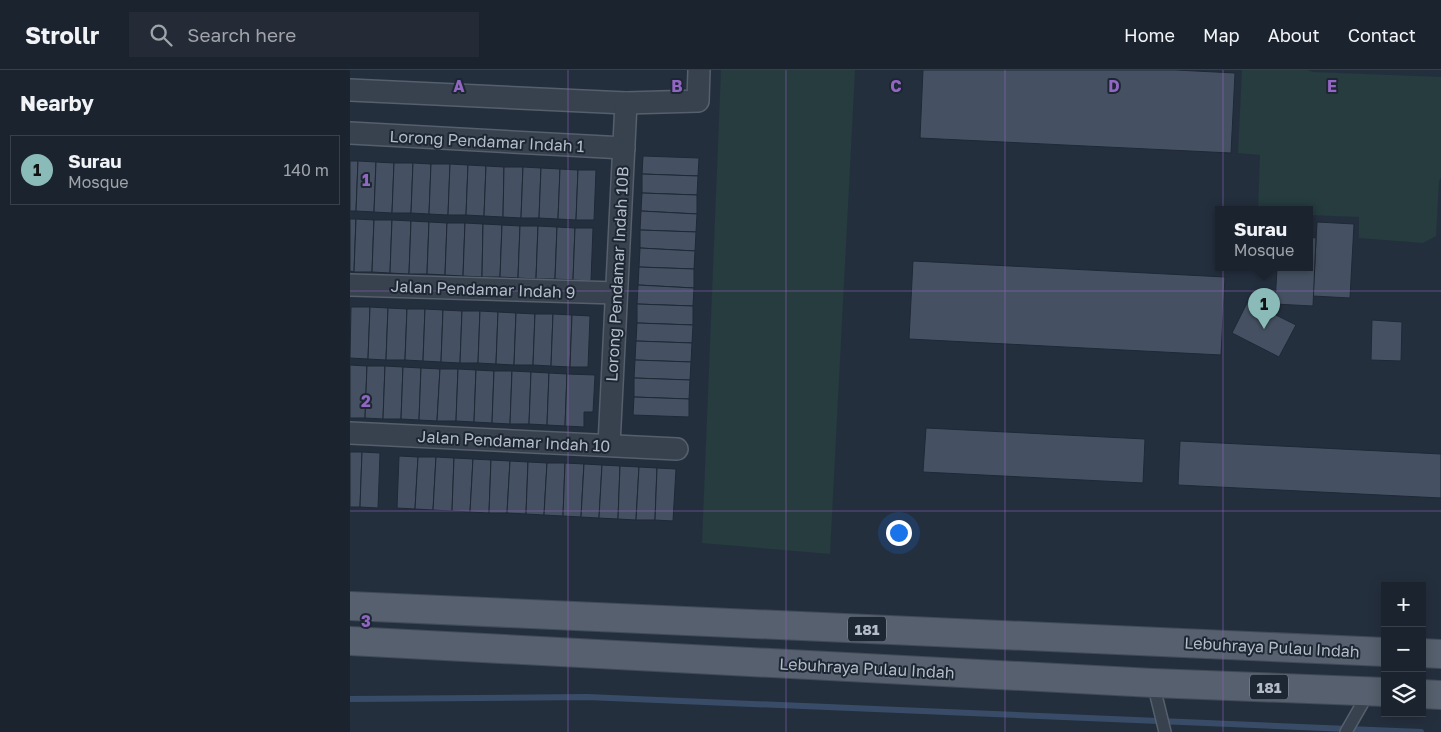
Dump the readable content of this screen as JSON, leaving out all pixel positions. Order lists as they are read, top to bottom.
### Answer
{
  "streets": {
    "main road": ["181", "Lebuhraya Pulau Indah"],
    "street": [
      "Lorong Pendamar Indah 1",
      "Lorong Pendamar Indah 10B",
      "Jalan Pendamar Indah 9",
      "Jalan Pendamar Indah 10"
    ]
  },
  "crossings": [
    ["Lorong Pendamar Indah 1", "Lorong Pendamar Indah 10B"],
    ["Lorong Pendamar Indah 10B", "Jalan Pendamar Indah 9"],
    ["Lorong Pendamar Indah 10B", "Jalan Pendamar Indah 10"]
  ],
  "page": {
    "header": "Strollr",
    "search": "Search here",
    "nav": [
      "Home",
      "Map",
      "About",
      "Contact"
    ],
    "heading": "Nearby",
    "list": [
      {
        "mark": "1",
        "name": "Surau",
        "note": "Mosque",
        "value": "140 m"
      }
    ],
    "popup": ["Surau", "Mosque"],
    "pins": "1",
    "map_buttons": ["+", "−"]
  },
  "grid": {
    "columns": [
      "A",
      "B",
      "C",
      "D",
      "E"
    ],
    "rows": ["1", "2", "3"]
  }
}
